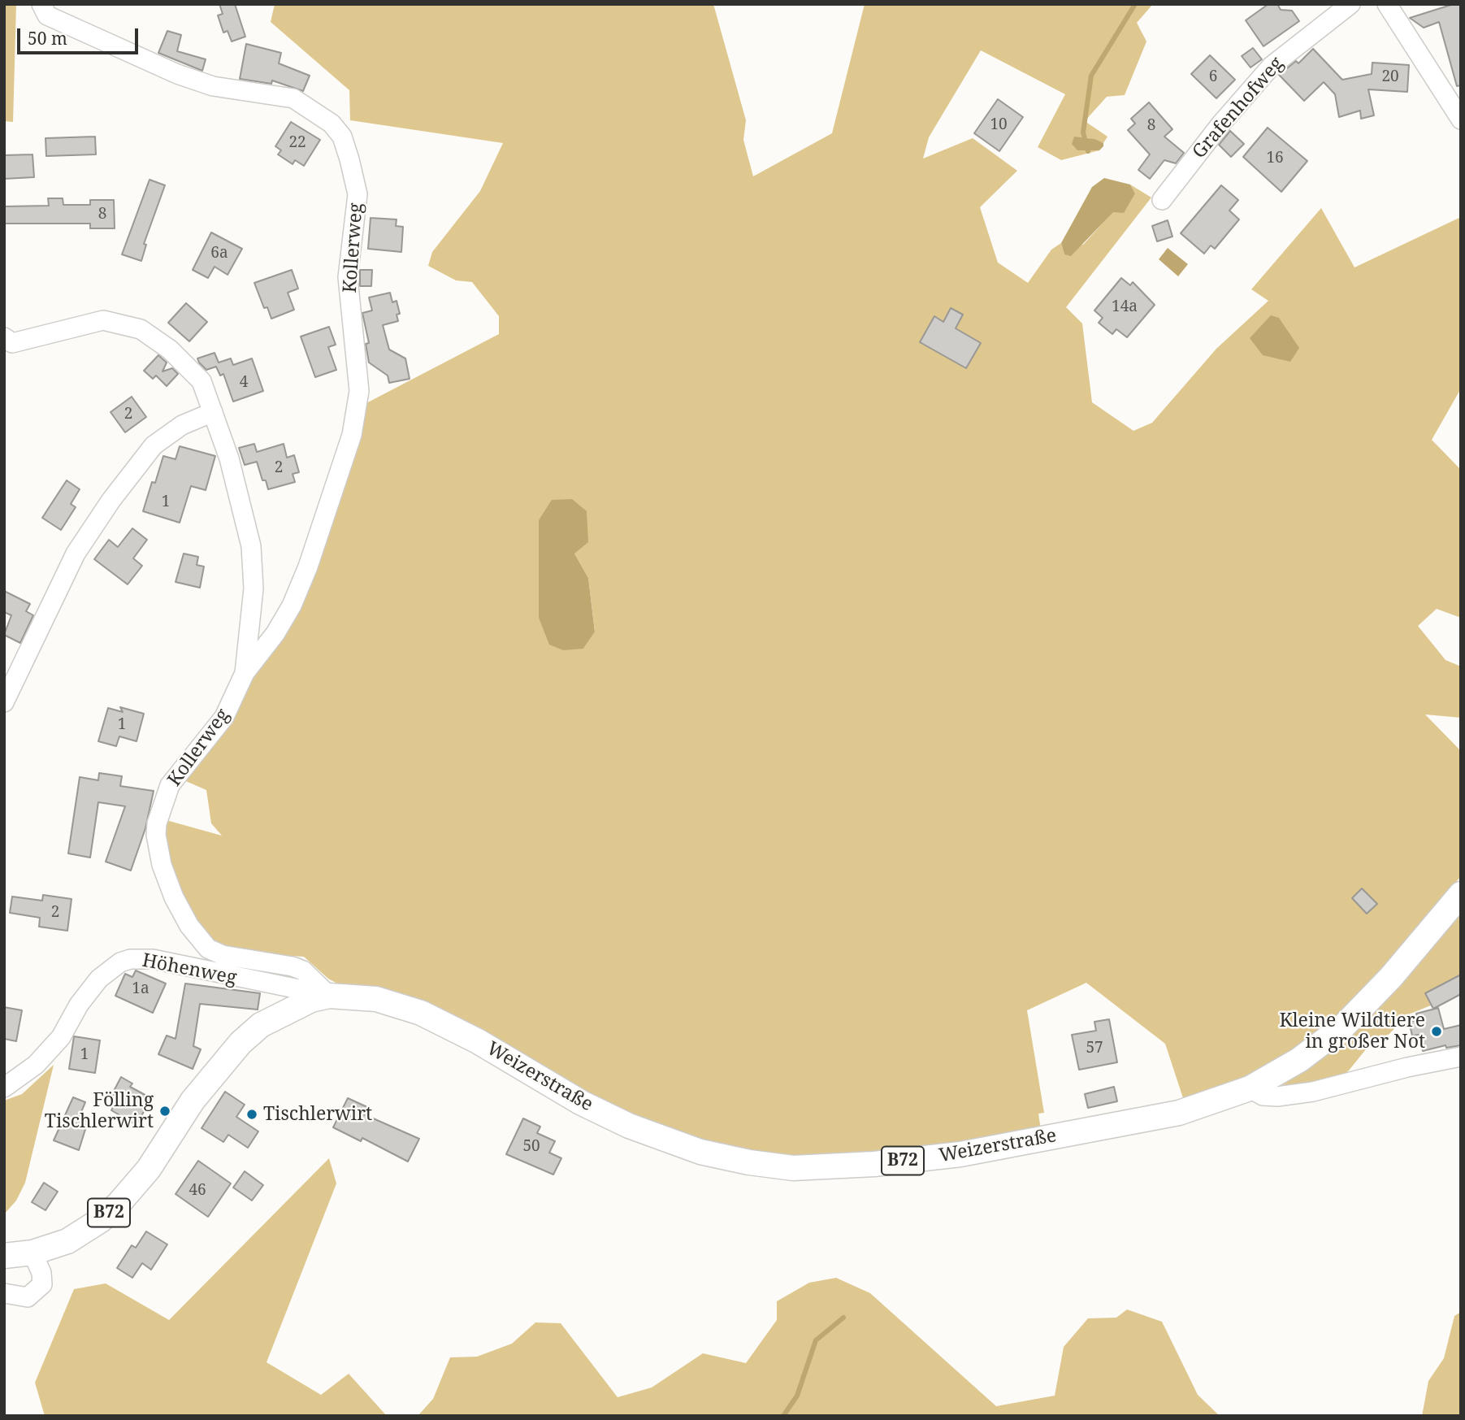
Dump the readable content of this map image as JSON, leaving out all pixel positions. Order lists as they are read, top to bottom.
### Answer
{
  "streets": {
    "main road": ["Weizerstraße", "B72"],
    "street": ["Grafenhofweg", "Kollerweg", "Höhenweg"]
  },
  "crossings": [
    ["Kollerweg", "Höhenweg"],
    ["Kollerweg", "Weizerstraße"],
    ["Höhenweg", "Weizerstraße"],
    ["Weizerstraße", "B72"]
  ],
  "places": ["Kleine Wildtiere in großer Not", "Fölling Tischlerwirt", "Tischlerwirt"],
  "house_numbers": [
    "6",
    "20",
    "10",
    "8",
    "22",
    "16",
    "8",
    "6a",
    "14a",
    "4",
    "2",
    "2",
    "1",
    "1",
    "2",
    "1a",
    "57",
    "1",
    "50",
    "46"
  ],
  "scale_bar": "50 m"
}
